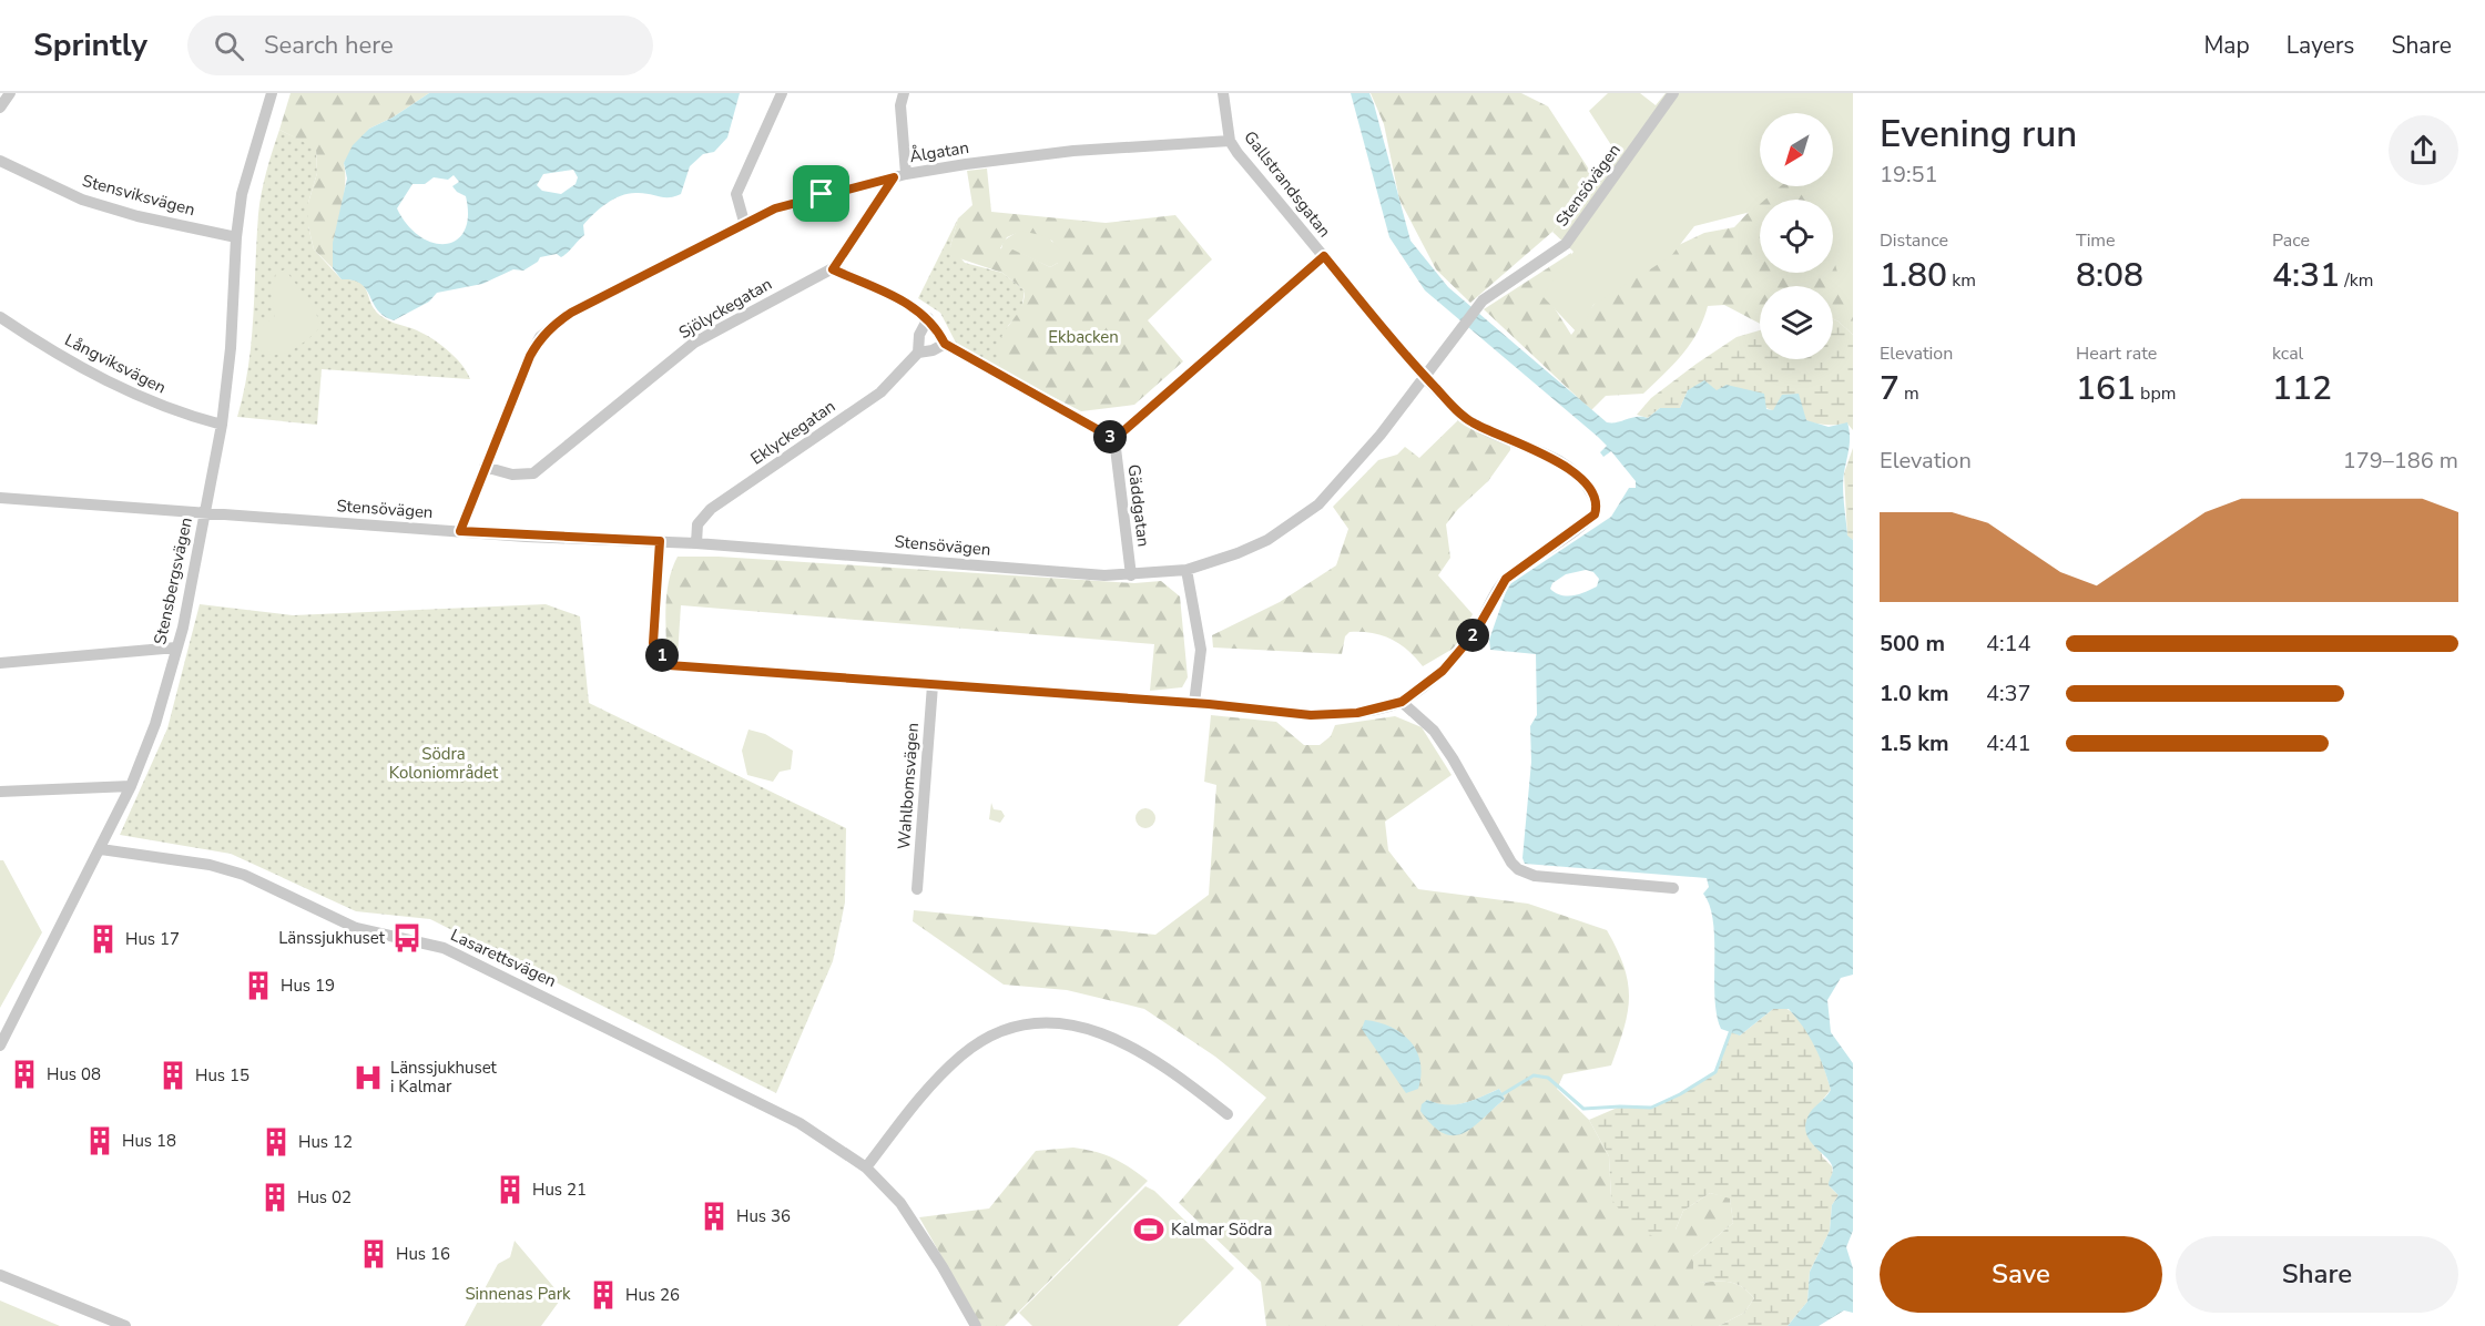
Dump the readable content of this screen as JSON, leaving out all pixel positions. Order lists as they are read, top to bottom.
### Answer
{
  "streets": {
    "street": [
      "Ålgatan",
      "Gallstrandsgatan",
      "Stensövägen",
      "Stensviksvägen",
      "Sjölyckegatan",
      "Långviksvägen",
      "Eklyckegatan",
      "Gäddgatan",
      "Stensbergsvägen",
      "Wahlbomsvägen",
      "Lasarettsvägen"
    ]
  },
  "crossings": [
    ["Ålgatan", "Gallstrandsgatan"],
    ["Ålgatan", "Stensövägen"],
    ["Ålgatan", "Sjölyckegatan"],
    ["Gallstrandsgatan", "Stensövägen"],
    ["Stensövägen", "Eklyckegatan"],
    ["Stensövägen", "Gäddgatan"],
    ["Stensövägen", "Stensbergsvägen"],
    ["Stensviksvägen", "Stensbergsvägen"],
    ["Långviksvägen", "Stensbergsvägen"],
    ["Stensbergsvägen", "Lasarettsvägen"]
  ],
  "parks": ["Ekbacken", "Södra Koloniområdet", "Sinnenas Park"],
  "places": {
    "bus stop": ["Länssjukhuset"],
    "building": [
      "Hus 17",
      "Hus 19",
      "Hus 08",
      "Hus 15",
      "Hus 18",
      "Hus 12",
      "Hus 21",
      "Hus 02",
      "Hus 36",
      "Hus 16",
      "Hus 26"
    ],
    "hospital": ["Länssjukhuset i Kalmar"],
    "sports": ["Kalmar Södra"]
  },
  "north": "bottom left",
  "page": {
    "header": "Sprintly",
    "search": "Search here",
    "nav": ["Map", "Layers", "Share"],
    "heading": ["Evening run", "19:51"],
    "stats": [
      ["Distance", "1.80 km"],
      ["Time", "8:08"],
      ["Pace", "4:31 /km"],
      ["Elevation", "7 m"],
      ["Heart rate", "161 bpm"],
      ["kcal", "112"]
    ],
    "pins": ["3", "2", "1"],
    "chart": ["Elevation", "179–186 m"],
    "list": [
      {
        "name": "500 m",
        "note": "4:14"
      },
      {
        "name": "1.0 km",
        "note": "4:37"
      },
      {
        "name": "1.5 km",
        "note": "4:41"
      }
    ],
    "buttons": ["Save", "Share"]
  }
}
